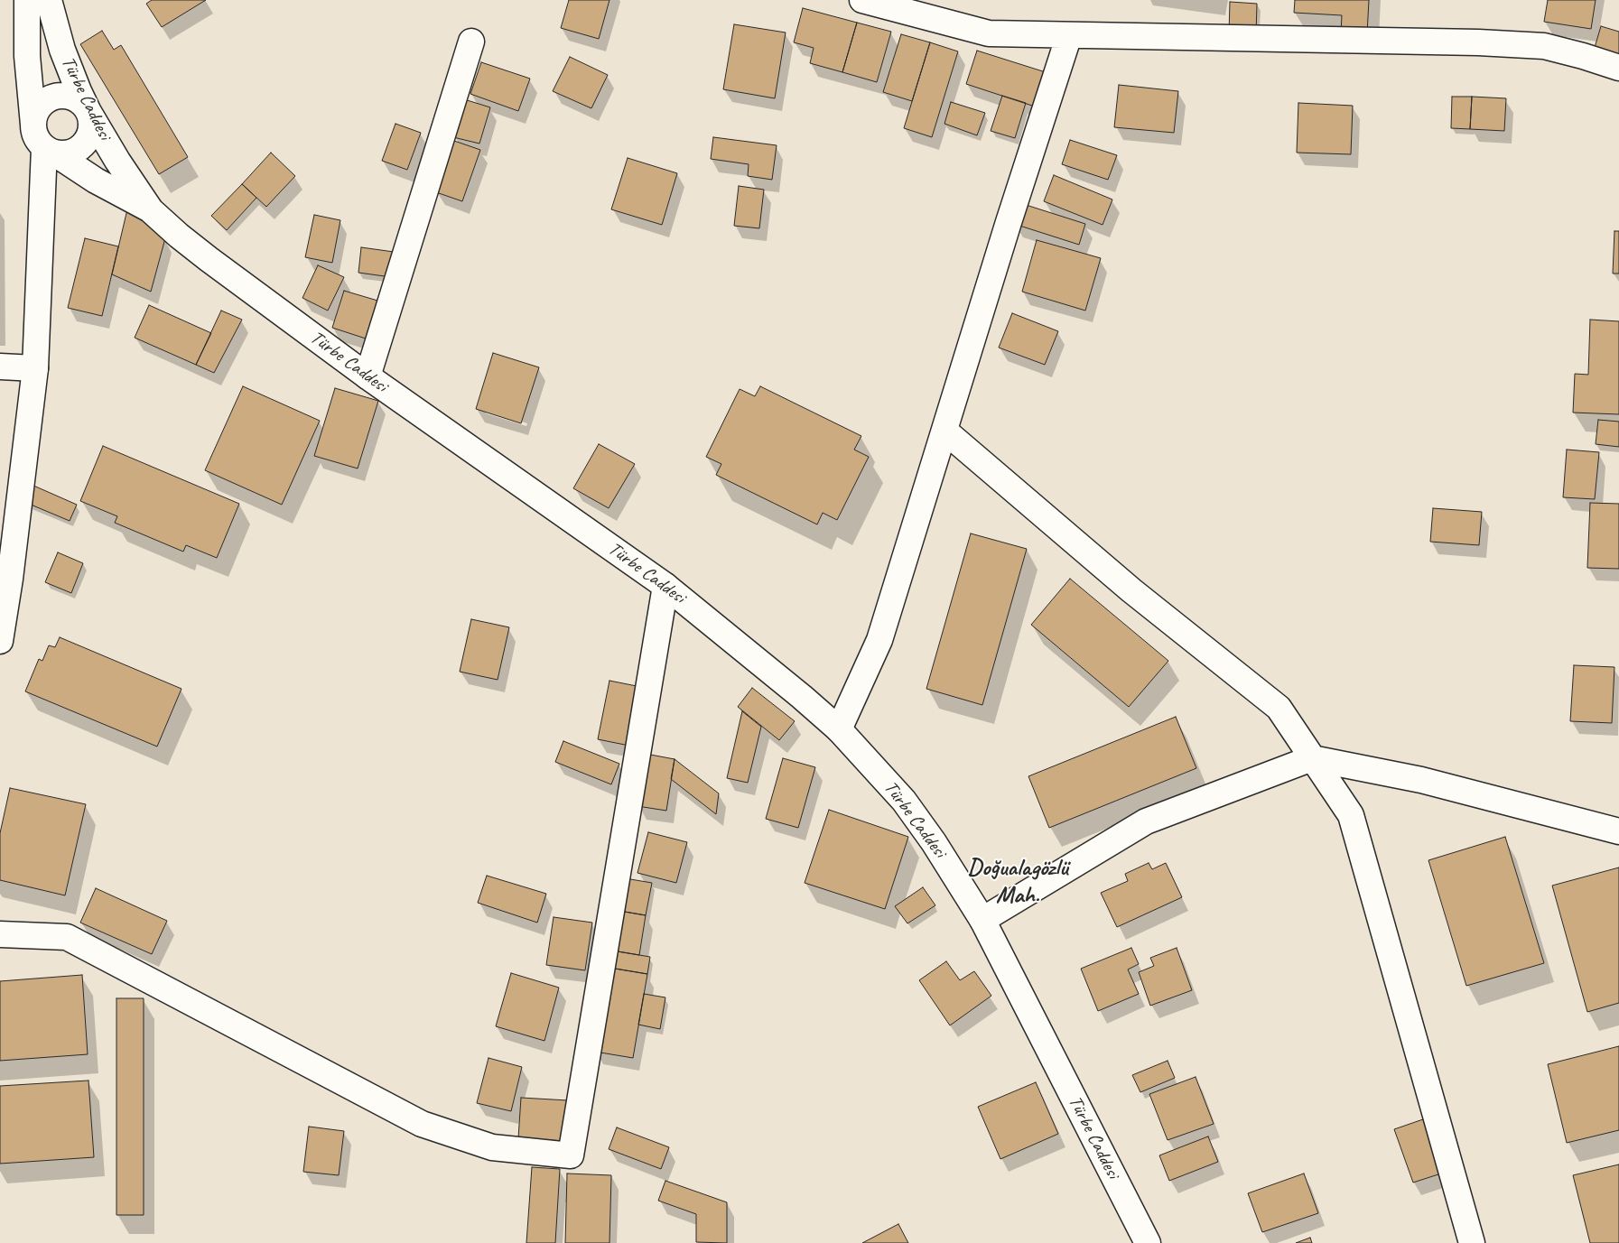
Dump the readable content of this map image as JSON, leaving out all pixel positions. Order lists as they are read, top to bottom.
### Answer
{
  "streets": {
    "street": ["Türbe Caddesi"]
  },
  "districts": ["Doğualagözlü Mah."]
}
